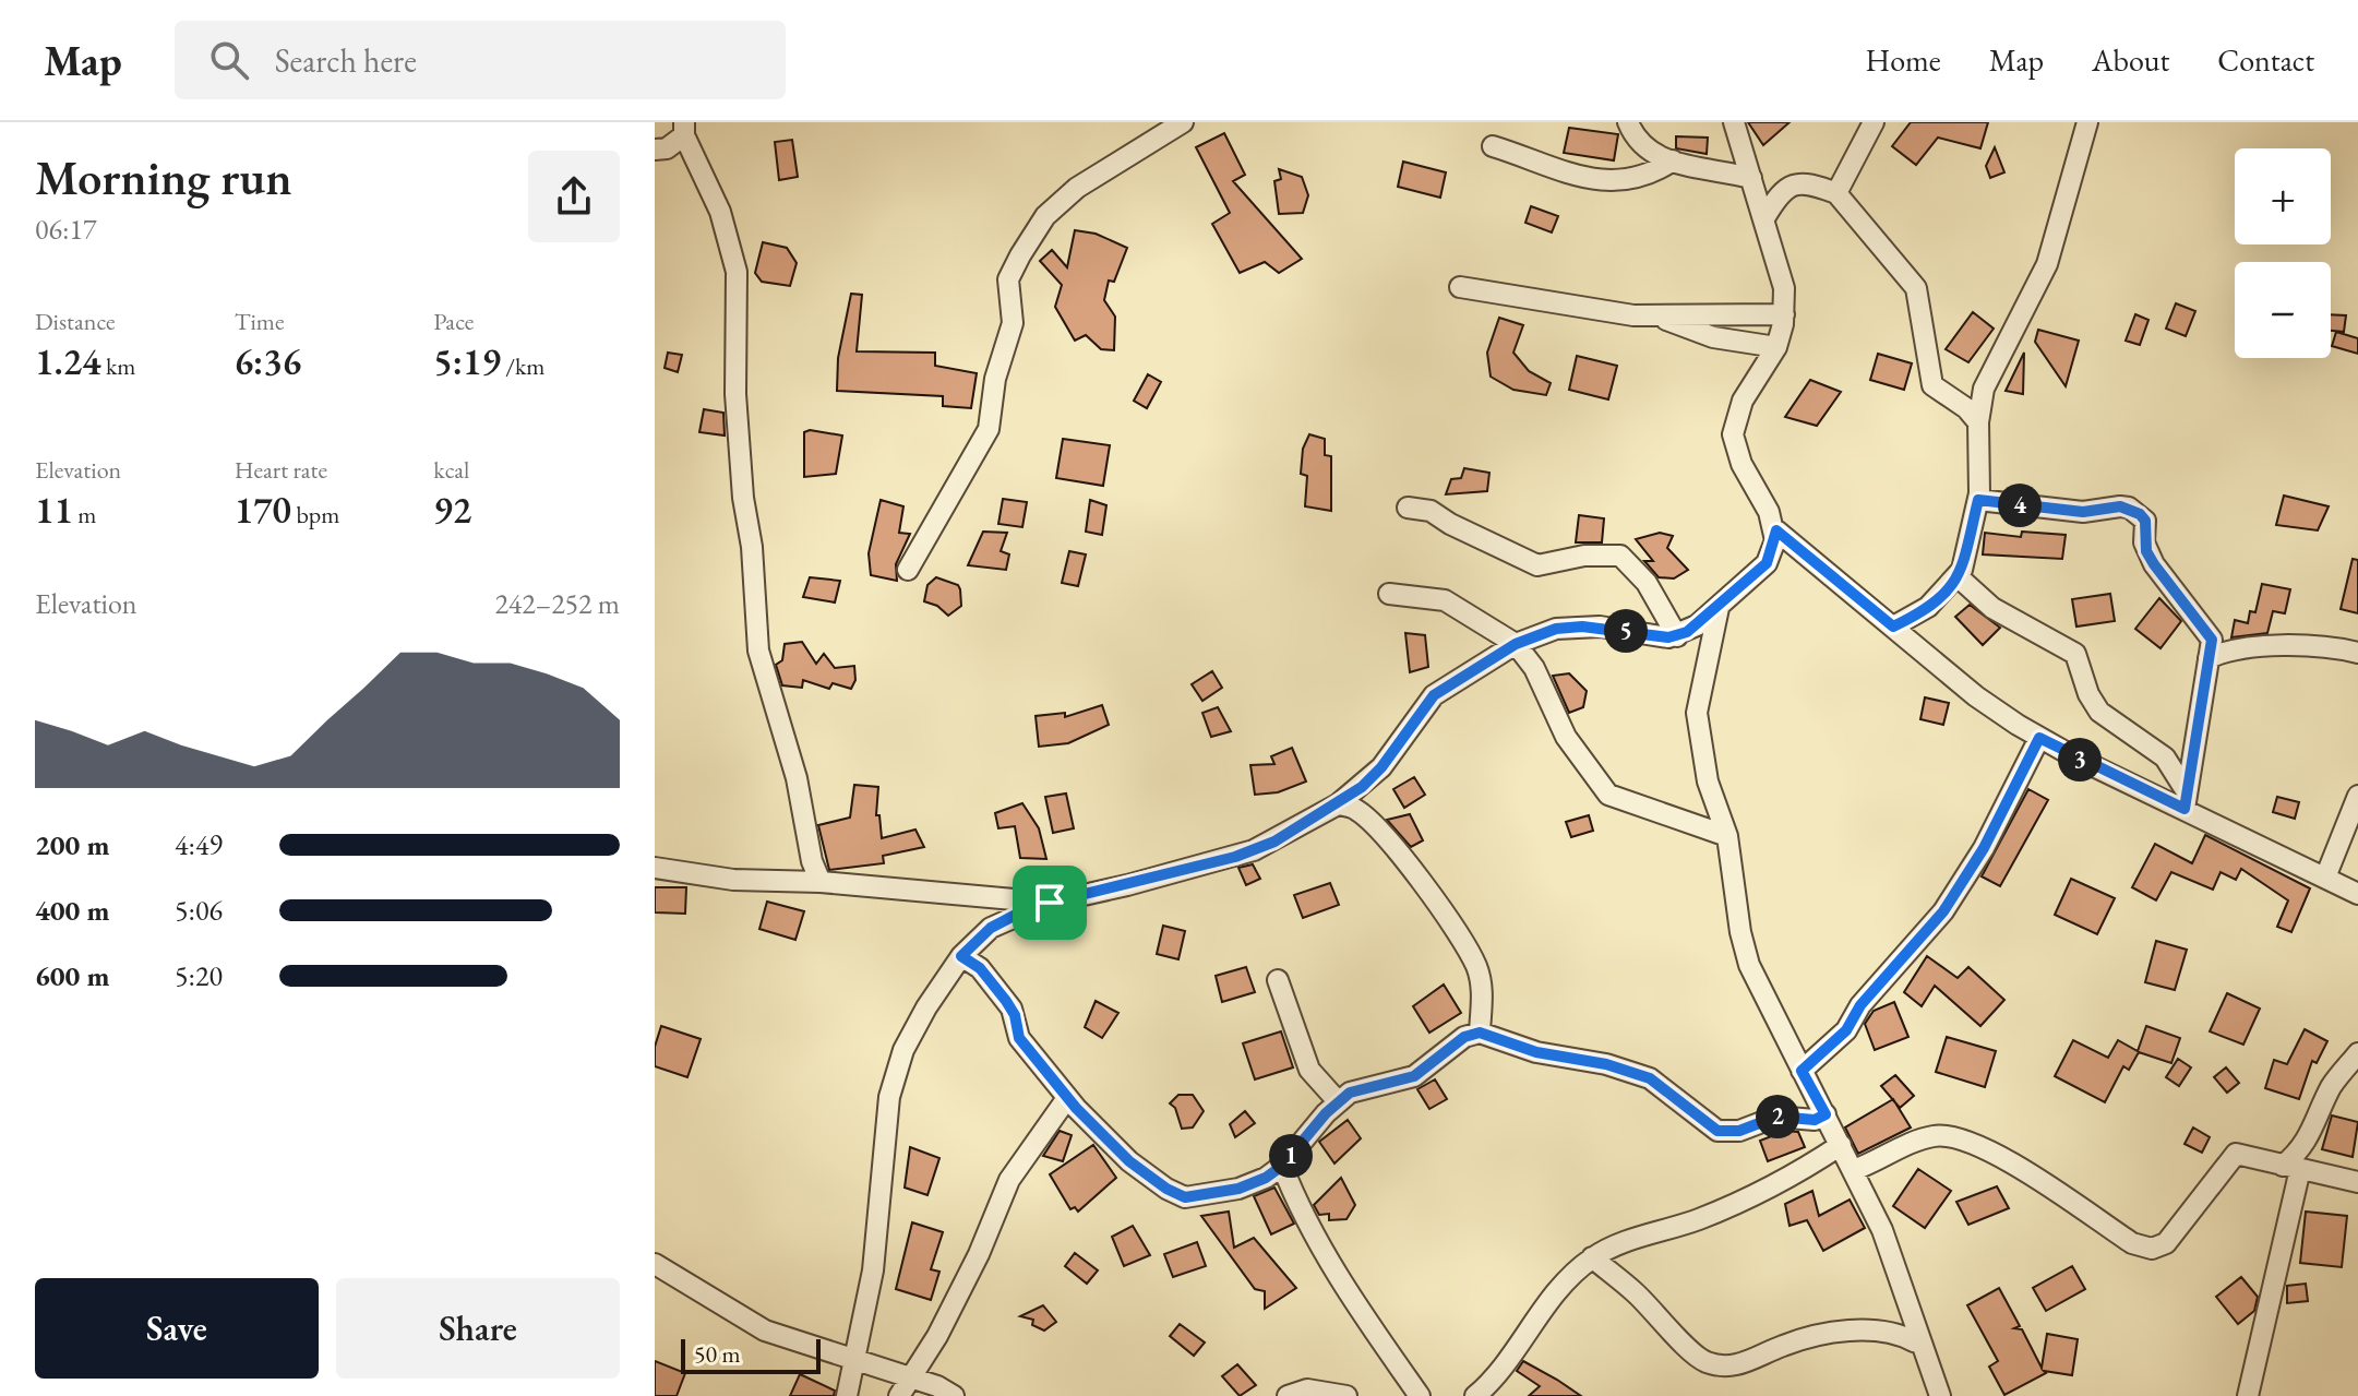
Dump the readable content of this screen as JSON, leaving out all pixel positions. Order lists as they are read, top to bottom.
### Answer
{
  "scale_bar": "50 m",
  "page": {
    "header": "Map",
    "search": "Search here",
    "nav": [
      "Home",
      "Map",
      "About",
      "Contact"
    ],
    "heading": ["Morning run", "06:17"],
    "map_buttons": ["+", "−"],
    "stats": [
      ["Distance", "1.24 km"],
      ["Time", "6:36"],
      ["Pace", "5:19 /km"],
      ["Elevation", "11 m"],
      ["Heart rate", "170 bpm"],
      ["kcal", "92"]
    ],
    "pins": [
      "4",
      "5",
      "3",
      "2",
      "1"
    ],
    "chart": ["Elevation", "242–252 m"],
    "list": [
      {
        "name": "200 m",
        "note": "4:49"
      },
      {
        "name": "400 m",
        "note": "5:06"
      },
      {
        "name": "600 m",
        "note": "5:20"
      }
    ],
    "buttons": ["Save", "Share"],
    "scale": "50 m"
  }
}
